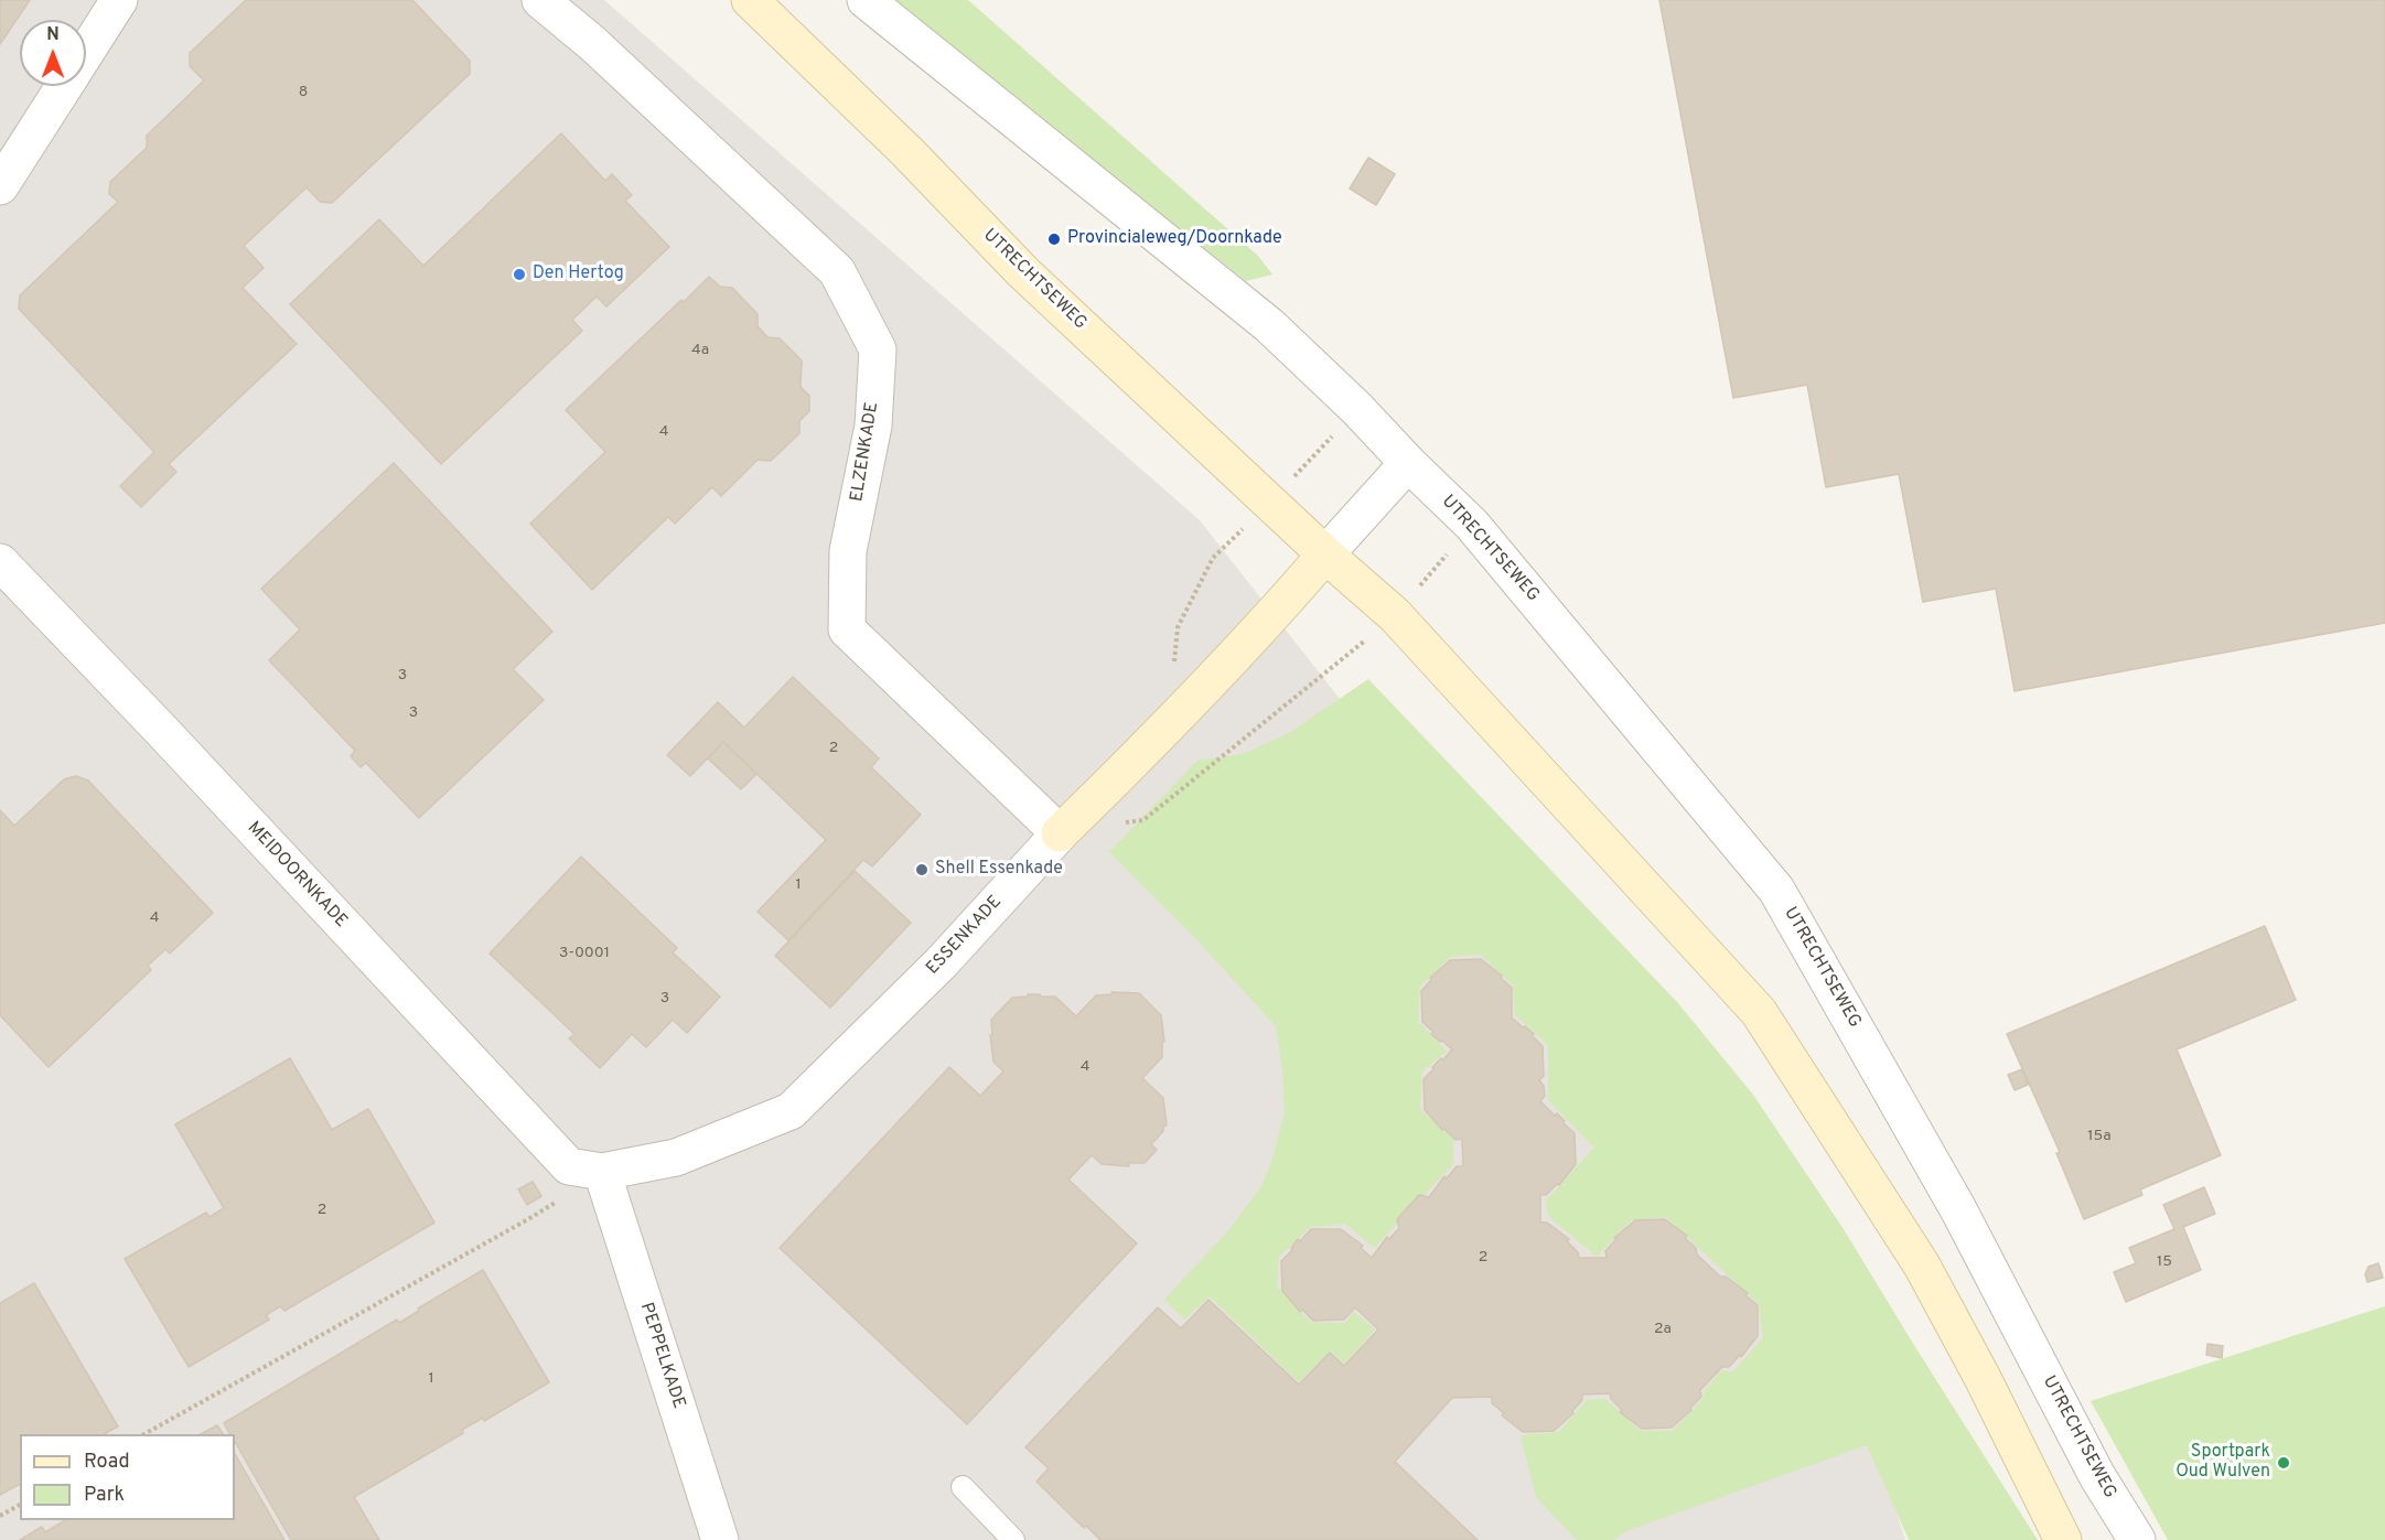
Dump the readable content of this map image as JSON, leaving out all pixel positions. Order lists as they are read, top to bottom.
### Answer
{
  "streets": {
    "main road": ["UTRECHTSEWEG", "ESSENKADE"],
    "street": ["ELZENKADE", "MEIDOORNKADE", "PEPPELKADE"]
  },
  "crossings": [
    ["UTRECHTSEWEG", "ESSENKADE"],
    ["ELZENKADE", "ESSENKADE"],
    ["MEIDOORNKADE", "ESSENKADE"],
    ["MEIDOORNKADE", "PEPPELKADE"],
    ["ESSENKADE", "PEPPELKADE"]
  ],
  "places": [
    "Provincialeweg/Doornkade",
    "Den Hertog",
    "Shell Essenkade",
    "Sportpark Oud Wulven"
  ],
  "house_numbers": [
    "8",
    "4a",
    "4",
    "3",
    "3",
    "2",
    "1",
    "4",
    "3-0001",
    "3",
    "4",
    "15a",
    "2",
    "2",
    "15",
    "2a",
    "1"
  ],
  "legend": ["Road", "Park"],
  "north": "top"
}
